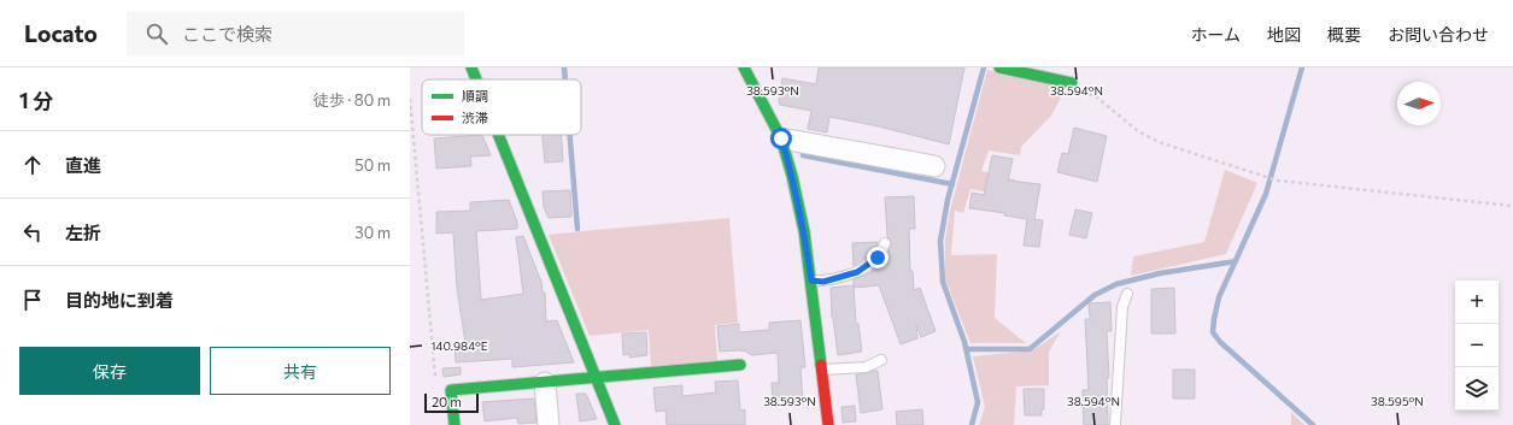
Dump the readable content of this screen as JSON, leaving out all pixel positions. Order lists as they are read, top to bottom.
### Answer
{
  "legend": ["順調", "渋滞"],
  "scale_bar": "20 m",
  "north": "right",
  "page": {
    "header": "Locato",
    "search": "ここで検索",
    "nav": [
      "ホーム",
      "地図",
      "概要",
      "お問い合わせ"
    ],
    "heading": ["1 分", "徒歩 · 80 m"],
    "list": [
      ["直進", "50 m"],
      ["左折", "30 m"],
      "目的地に到着"
    ],
    "map_buttons": ["+", "−"],
    "buttons": ["保存", "共有"],
    "scale": "20 m"
  },
  "coordinates": [
    "38.593°N",
    "38.594°N",
    "140.984°E",
    "38.595°N"
  ]
}
